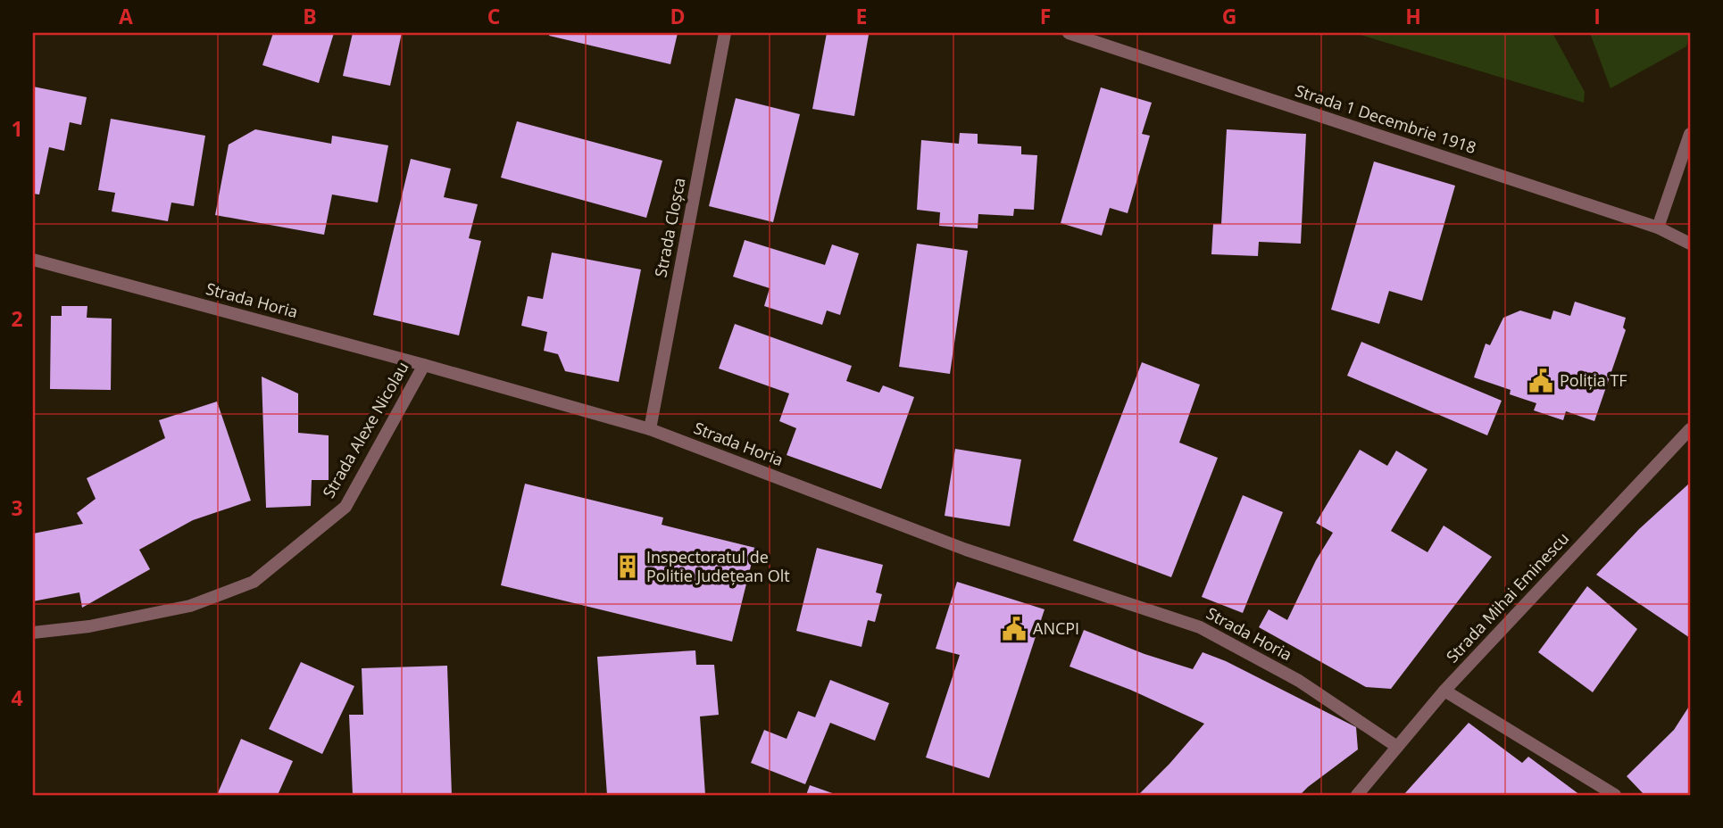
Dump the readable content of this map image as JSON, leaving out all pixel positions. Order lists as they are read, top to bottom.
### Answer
{
  "streets": {
    "street": [
      "Strada 1 Decembrie 1918",
      "Strada Cloșca",
      "Strada Horia",
      "Strada Alexe Nicolau",
      "Strada Mihai Eminescu"
    ]
  },
  "crossings": [
    ["Strada Cloșca", "Strada Horia"],
    ["Strada Horia", "Strada Alexe Nicolau"],
    ["Strada Horia", "Strada Mihai Eminescu"]
  ],
  "places": {
    "public building": ["Poliția TF", "ANCPI"],
    "building": ["Inspectoratul de Politie Județean Olt"]
  },
  "grid": {
    "columns": [
      "A",
      "B",
      "C",
      "D",
      "E",
      "F",
      "G",
      "H",
      "I"
    ],
    "rows": [
      "1",
      "2",
      "3",
      "4"
    ]
  }
}
